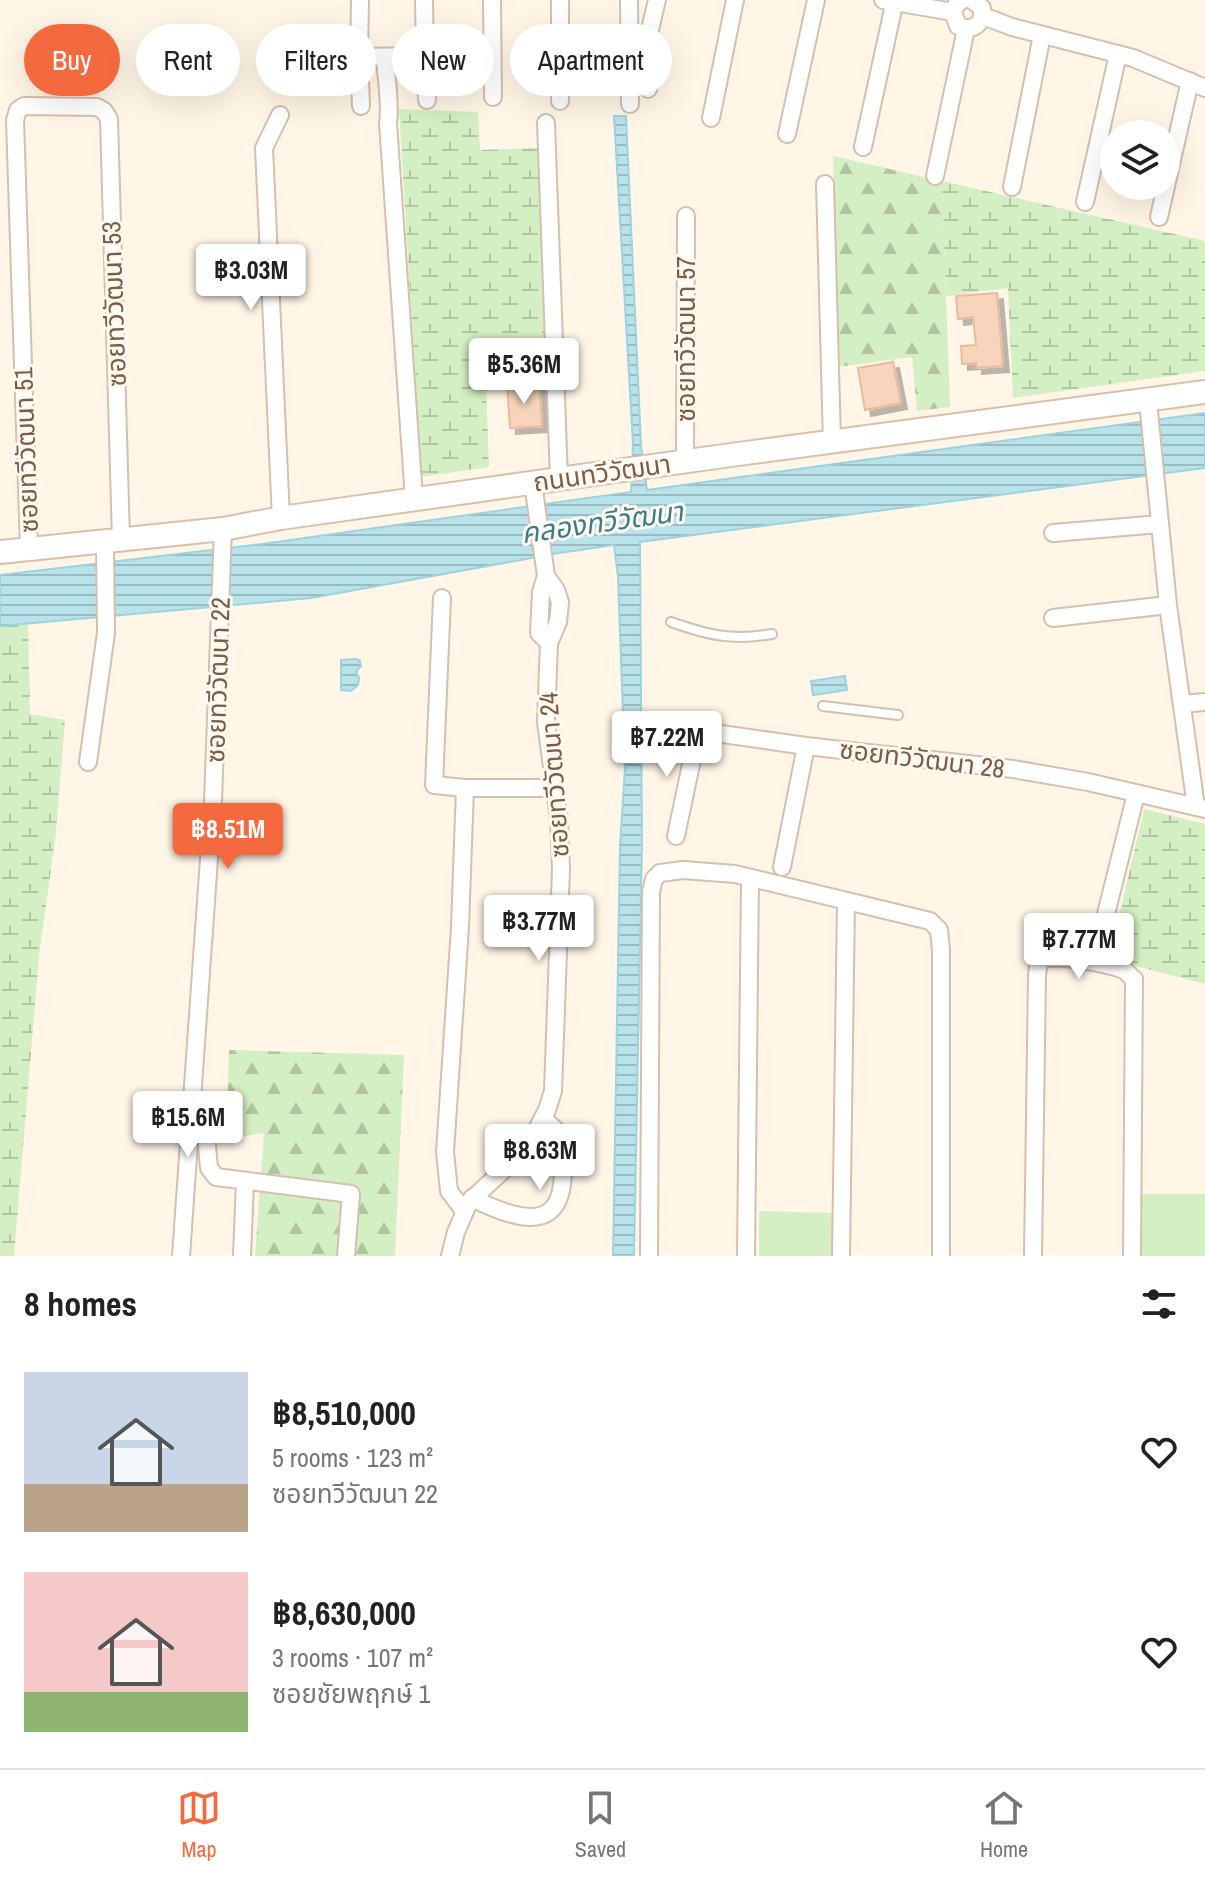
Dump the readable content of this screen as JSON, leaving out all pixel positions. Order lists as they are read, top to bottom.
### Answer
{
  "streets": {
    "main road": ["ถนนทวีวัฒนา"],
    "street": [
      "ซอยทวีวัฒนา 53",
      "ซอยทวีวัฒนา 57",
      "ซอยทวีวัฒนา 51",
      "ซอยทวีวัฒนา 22",
      "ซอยทวีวัฒนา 28",
      "ซอยทวีวัฒนา 24"
    ]
  },
  "crossings": [
    ["ซอยทวีวัฒนา 53", "ซอยทวีวัฒนา 51"],
    ["ซอยทวีวัฒนา 53", "ถนนทวีวัฒนา"],
    ["ซอยทวีวัฒนา 57", "ถนนทวีวัฒนา"],
    ["ซอยทวีวัฒนา 51", "ถนนทวีวัฒนา"],
    ["ถนนทวีวัฒนา", "ซอยทวีวัฒนา 22"],
    ["ถนนทวีวัฒนา", "ซอยทวีวัฒนา 28"],
    ["ถนนทวีวัฒนา", "ซอยทวีวัฒนา 24"]
  ],
  "water": ["คลองทวีวัฒนา"],
  "page": {
    "chip": [
      "Buy",
      "Rent",
      "Filters",
      "New",
      "Apartment"
    ],
    "price": [
      "฿3.03M",
      "฿5.36M",
      "฿7.22M",
      "฿8.51M",
      "฿3.77M",
      "฿7.77M",
      "฿15.6M",
      "฿8.63M"
    ],
    "heading": "8 homes",
    "list": [
      {
        "name": "฿8,510,000",
        "note": "5 rooms · 123 m² · ซอยทวีวัฒนา 22"
      },
      {
        "name": "฿8,630,000",
        "note": "3 rooms · 107 m² · ซอยชัยพฤกษ์ 1"
      }
    ],
    "tabs": ["Map", "Saved", "Home"]
  }
}
